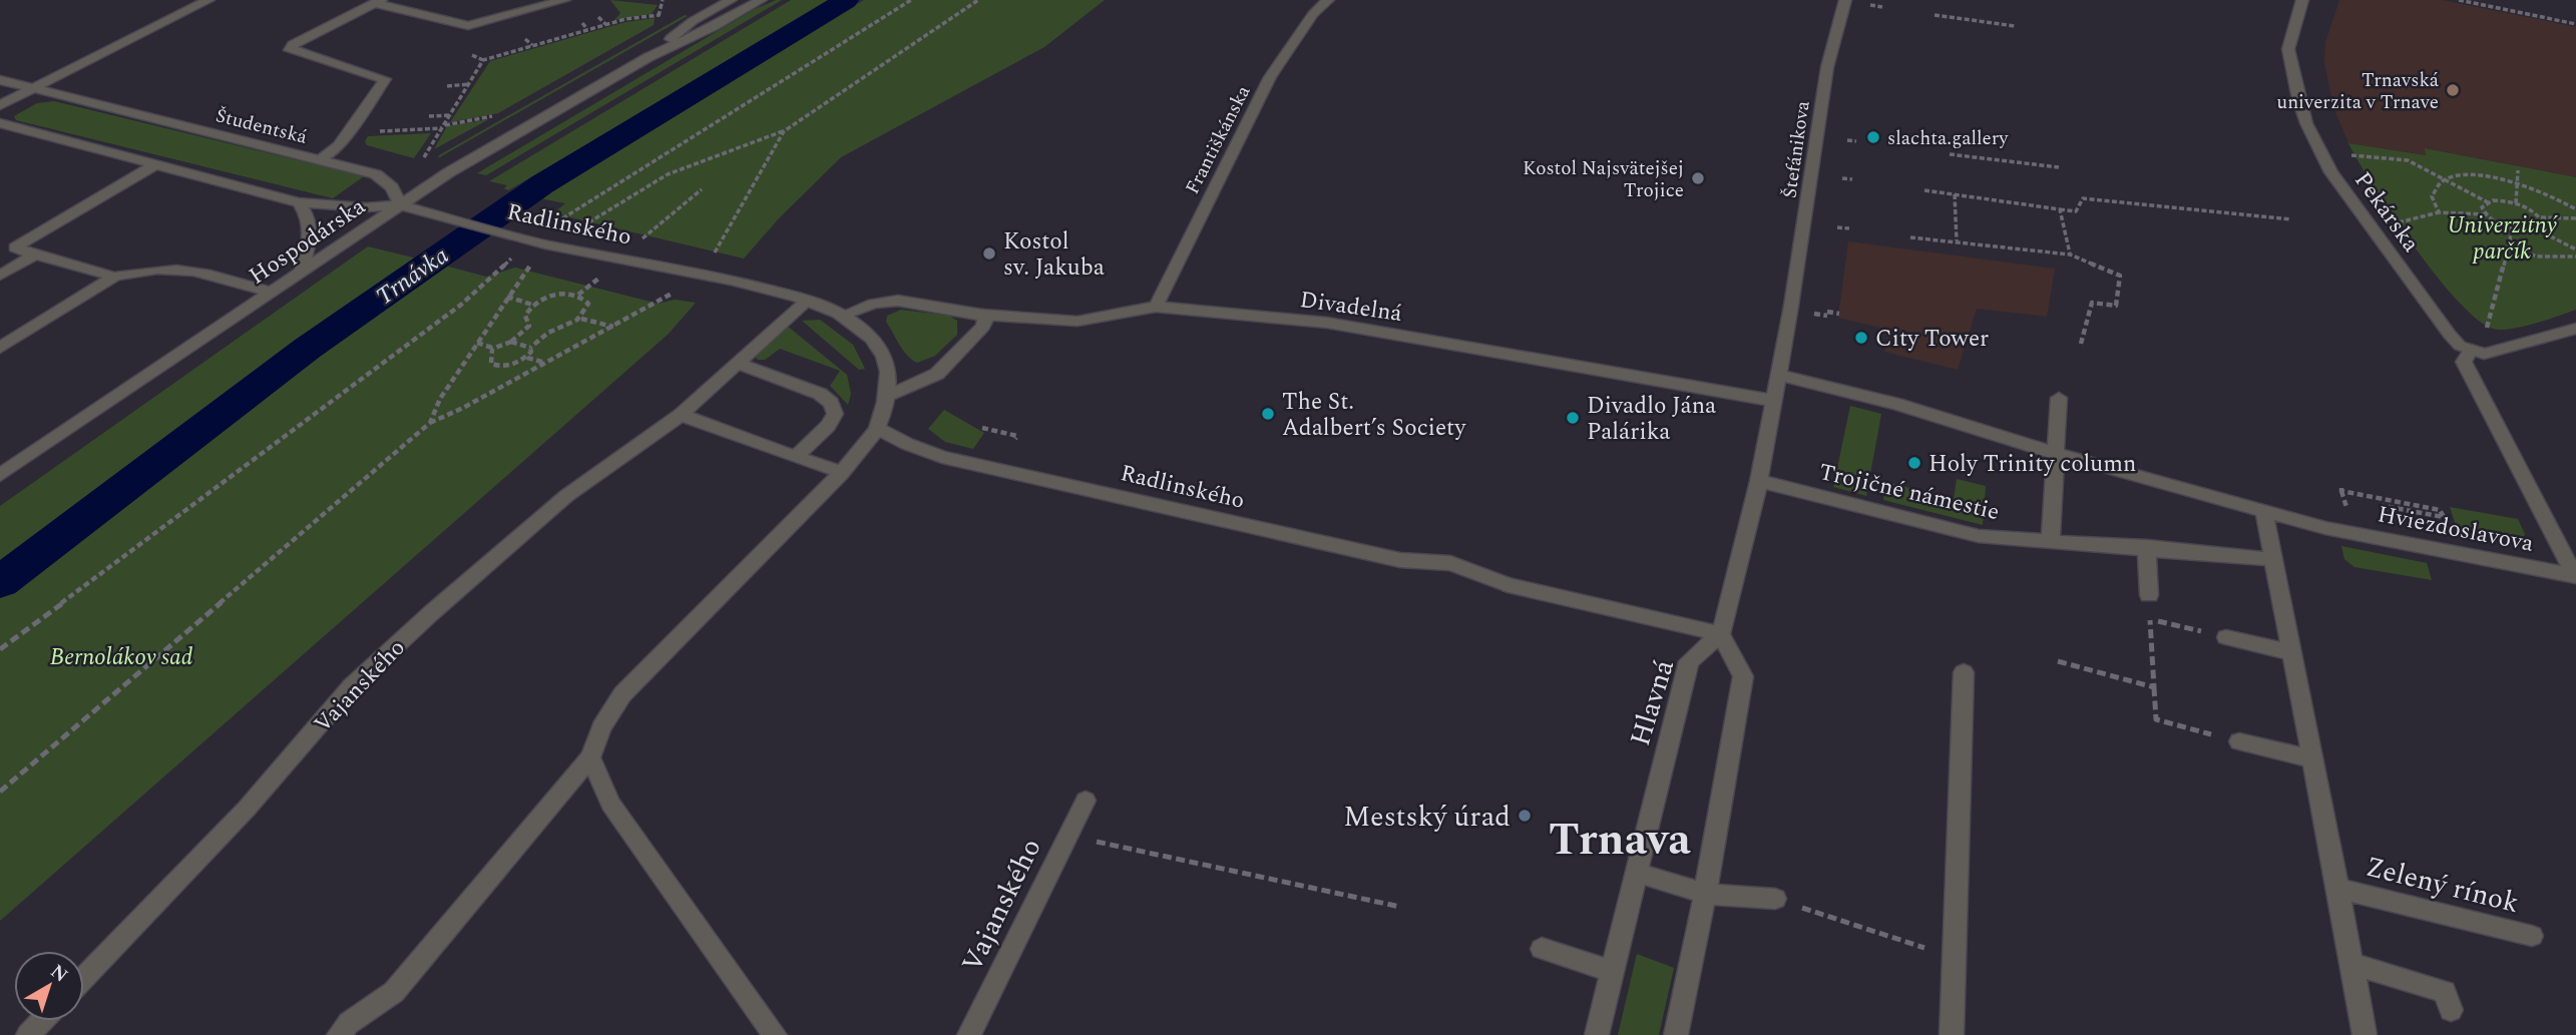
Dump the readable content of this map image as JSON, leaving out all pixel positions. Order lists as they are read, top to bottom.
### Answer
{
  "streets": {
    "street": [
      "Študentská",
      "Františkánska",
      "Štefánikova",
      "Pekárska",
      "Radlinského",
      "Hospodárska",
      "Divadelná",
      "Trojičné námestie",
      "Hviezdoslavova",
      "Vajanského",
      "Hlavná",
      "Zelený rínok"
    ]
  },
  "crossings": [
    ["Študentská", "Radlinského"],
    ["Študentská", "Hospodárska"],
    ["Františkánska", "Divadelná"],
    ["Radlinského", "Hospodárska"],
    ["Radlinského", "Divadelná"],
    ["Radlinského", "Vajanského"],
    ["Radlinského", "Hlavná"]
  ],
  "districts": ["Trnava"],
  "water": ["Trnávka"],
  "parks": ["Univerzitný parčík", "Bernolákov sad"],
  "places": [
    "Trnavská univerzita v Trnave",
    "slachta.gallery",
    "Kostol Najsvätejšej Trojice",
    "Kostol sv. Jakuba",
    "City Tower",
    "The St. Adalbert’s Society",
    "Divadlo Jána Palárika",
    "Holy Trinity column",
    "Mestský úrad"
  ],
  "north": "top right"
}
